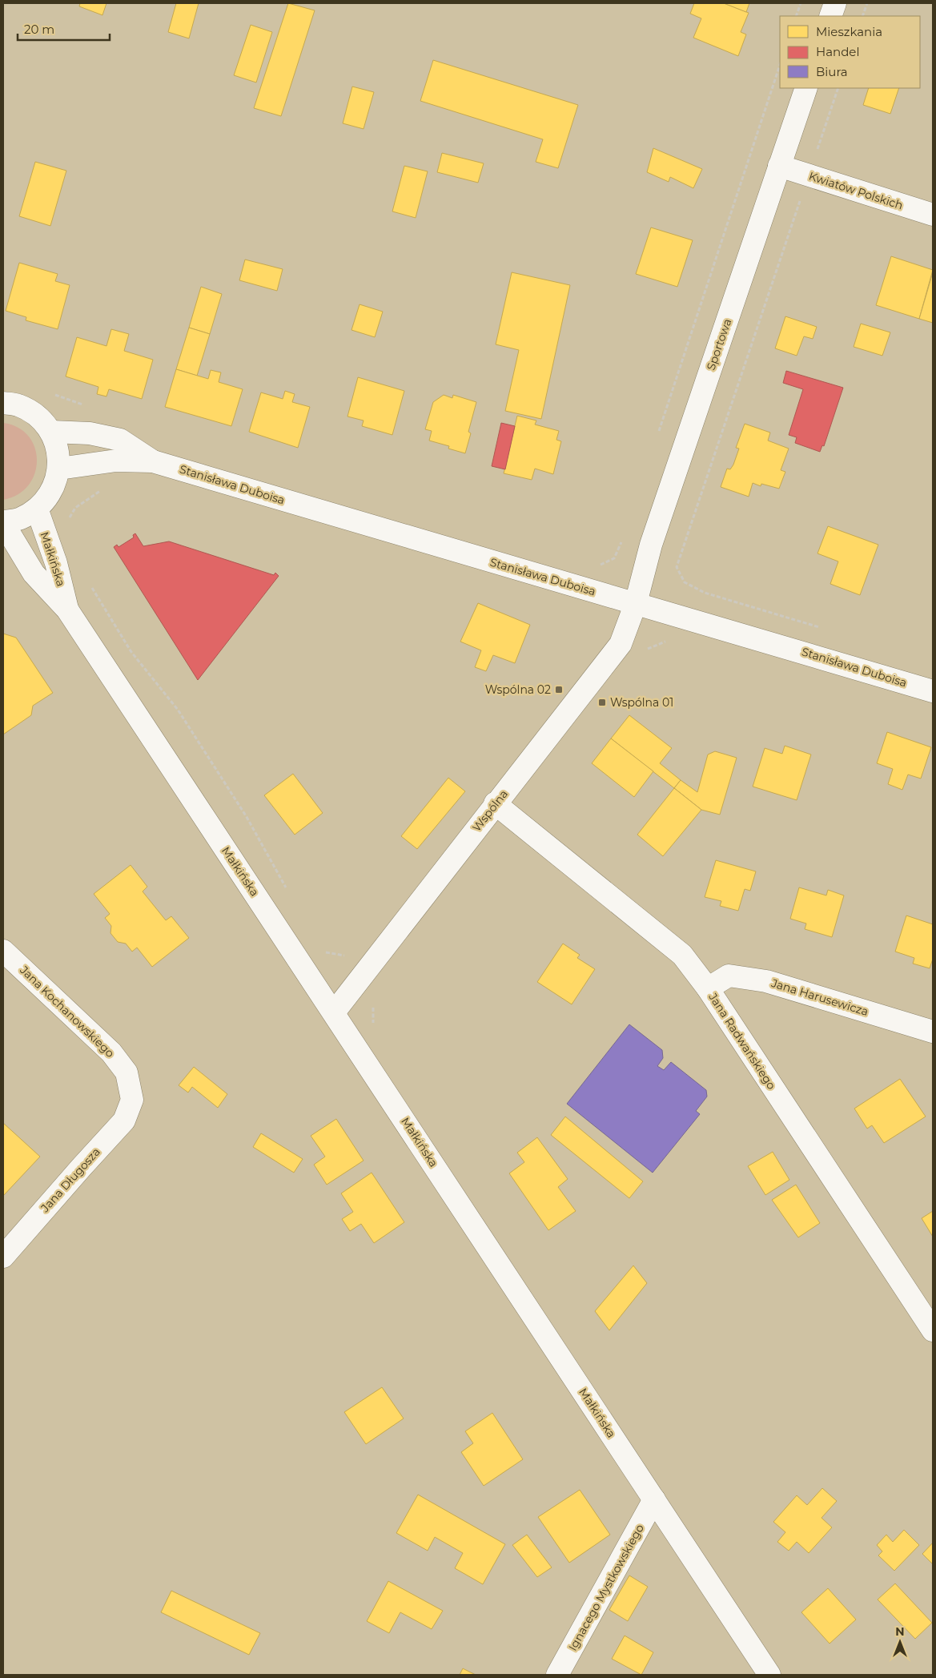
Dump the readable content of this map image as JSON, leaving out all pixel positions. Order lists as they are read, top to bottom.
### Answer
{
  "streets": {
    "street": [
      "Kwiatów Polskich",
      "Sportowa",
      "Stanisława Duboisa",
      "Małkińska",
      "Wspólna",
      "Jana Harusewicza",
      "Jana Kochanowskiego",
      "Jana Radwańskiego",
      "Jana Długosza",
      "Ignacego Mystkowskiego"
    ]
  },
  "crossings": [
    ["Kwiatów Polskich", "Sportowa"],
    ["Sportowa", "Stanisława Duboisa"],
    ["Sportowa", "Wspólna"],
    ["Stanisława Duboisa", "Wspólna"],
    ["Małkińska", "Wspólna"],
    ["Małkińska", "Ignacego Mystkowskiego"],
    ["Wspólna", "Jana Radwańskiego"],
    ["Jana Harusewicza", "Jana Radwańskiego"],
    ["Jana Kochanowskiego", "Jana Długosza"]
  ],
  "places": {
    "transit": ["Wspólna 02", "Wspólna 01"]
  },
  "legend": ["Mieszkania", "Handel", "Biura"],
  "scale_bar": "20 m",
  "north": "top"
}
